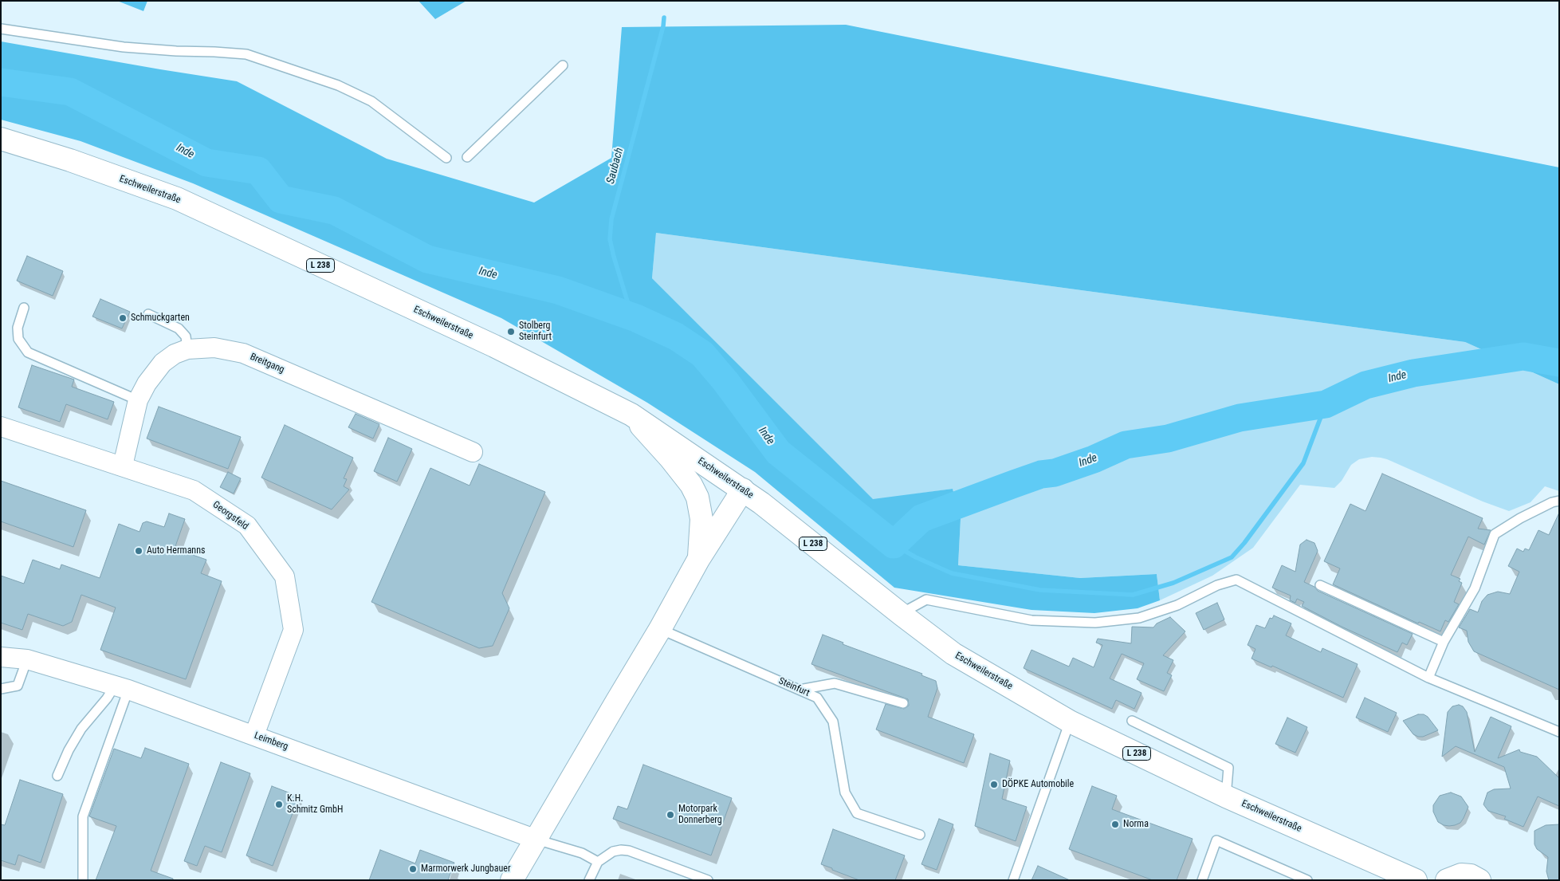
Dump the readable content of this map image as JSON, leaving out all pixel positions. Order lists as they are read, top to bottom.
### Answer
{
  "streets": {
    "main road": ["Eschweilerstraße", "L 238"],
    "street": ["Breitgang", "Georgsfeld", "Leimberg"],
    "lane": ["Steinfurt"]
  },
  "crossings": [
    ["Breitgang", "Georgsfeld"],
    ["Georgsfeld", "Leimberg"]
  ],
  "water": ["Inde", "Saubach"],
  "places": [
    "Schmuckgarten",
    "Stolberg Steinfurt",
    "Auto Hermanns",
    "DÖPKE Automobile",
    "K.H. Schmitz GmbH",
    "Motorpark Donnerberg",
    "Norma",
    "Marmorwerk Jungbauer"
  ]
}
